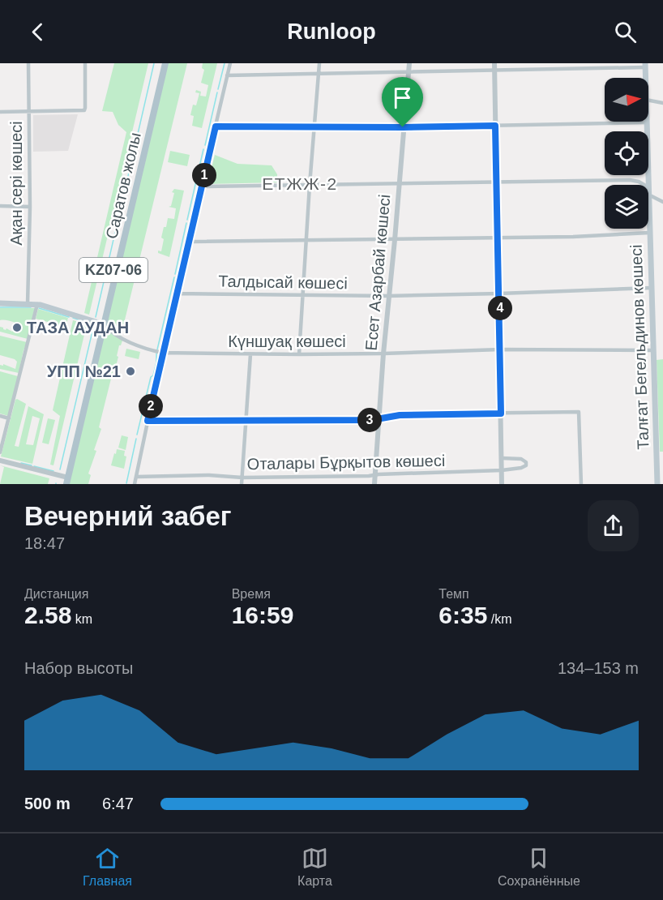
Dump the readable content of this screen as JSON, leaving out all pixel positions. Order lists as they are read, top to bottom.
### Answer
{
  "streets": {
    "main road": ["Саратов жолы", "KZ07-06", "Талғат Бегельдинов көшесі"],
    "street": [
      "Ақан сері көшесі",
      "Есет Азарбай көшесі",
      "Талдысай көшесі",
      "Күншуақ көшесі",
      "Оталары Бұрқытов көшесі"
    ]
  },
  "crossings": [
    ["Саратов жолы", "Күншуақ көшесі"],
    ["Есет Азарбай көшесі", "Талдысай көшесі"],
    ["Есет Азарбай көшесі", "Күншуақ көшесі"],
    ["Есет Азарбай көшесі", "Оталары Бұрқытов көшесі"],
    ["Талдысай көшесі", "Талғат Бегельдинов көшесі"],
    ["Күншуақ көшесі", "Талғат Бегельдинов көшесі"]
  ],
  "districts": ["ЕТЖЖ-2"],
  "places": ["ТАЗА АУДАН", "УПП №21"],
  "north": "right",
  "page": {
    "header": "Runloop",
    "pins": [
      "1",
      "4",
      "2",
      "3"
    ],
    "heading": ["Вечерний забег", "18:47"],
    "stats": [
      ["Дистанция", "2.58 km"],
      ["Время", "16:59"],
      ["Темп", "6:35 /km"]
    ],
    "chart": ["Набор высоты", "134–153 m"],
    "list": [
      {
        "name": "500 m",
        "note": "6:47"
      }
    ],
    "tabs": ["Главная", "Карта", "Сохранённые"]
  }
}
